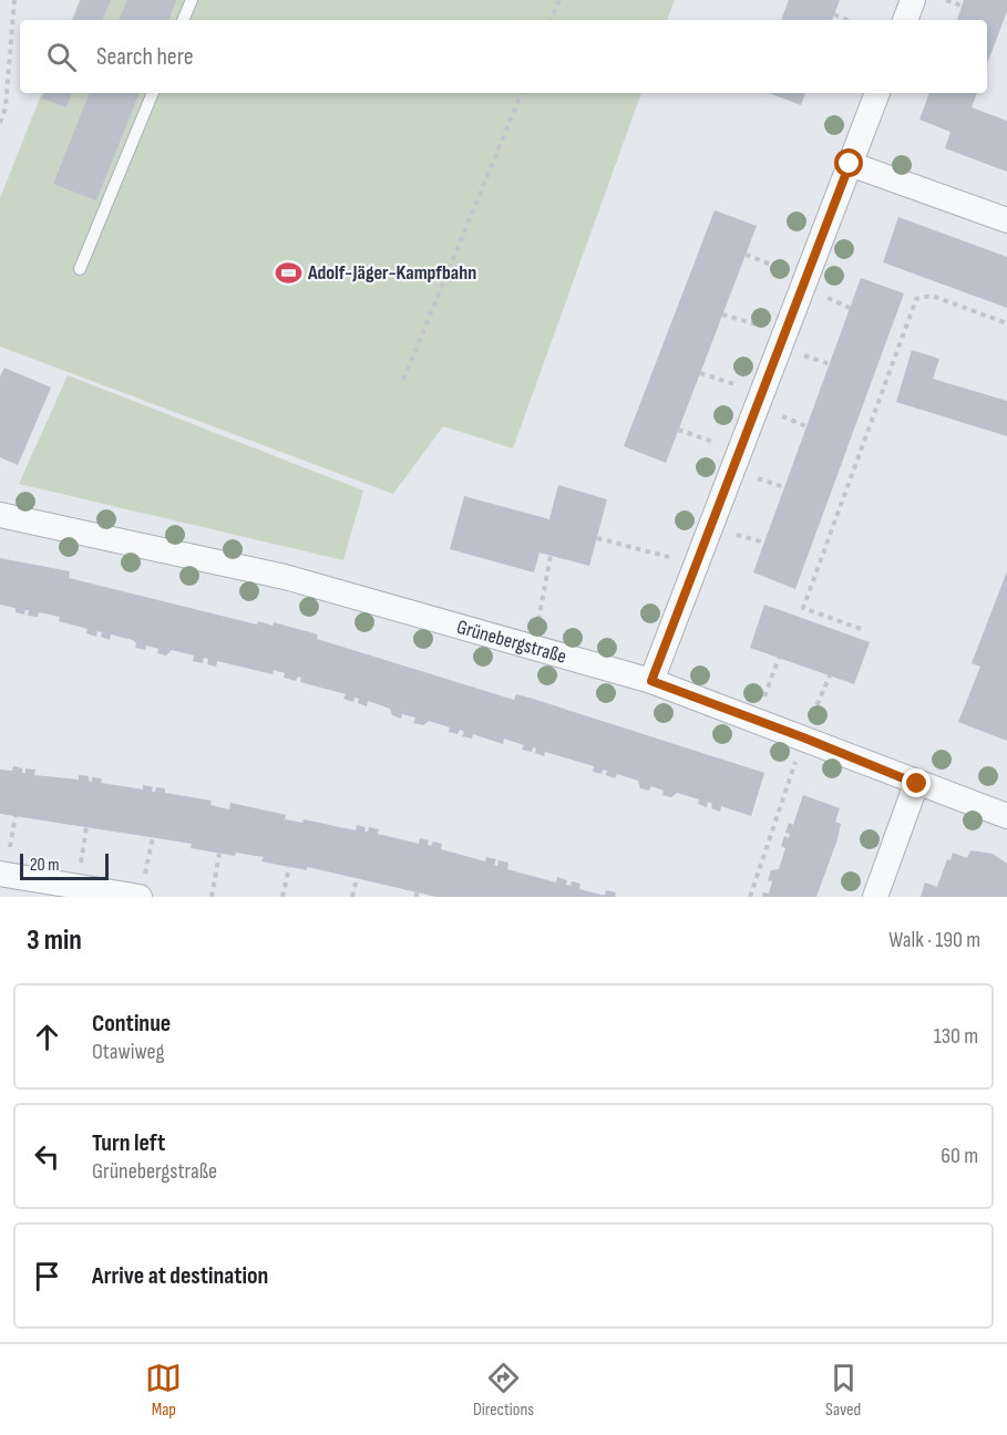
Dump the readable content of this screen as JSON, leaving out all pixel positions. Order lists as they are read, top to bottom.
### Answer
{
  "streets": {
    "street": ["Grünebergstraße"]
  },
  "places": {
    "sports": ["Adolf-Jäger-Kampfbahn"]
  },
  "scale_bar": "20 m",
  "page": {
    "search": "Search here",
    "scale": "20 m",
    "heading": ["3 min", "Walk · 190 m"],
    "list": [
      ["Continue", "Otawiweg", "130 m"],
      ["Turn left", "Grünebergstraße", "60 m"],
      "Arrive at destination"
    ],
    "nav": ["Map", "Directions", "Saved"]
  }
}
